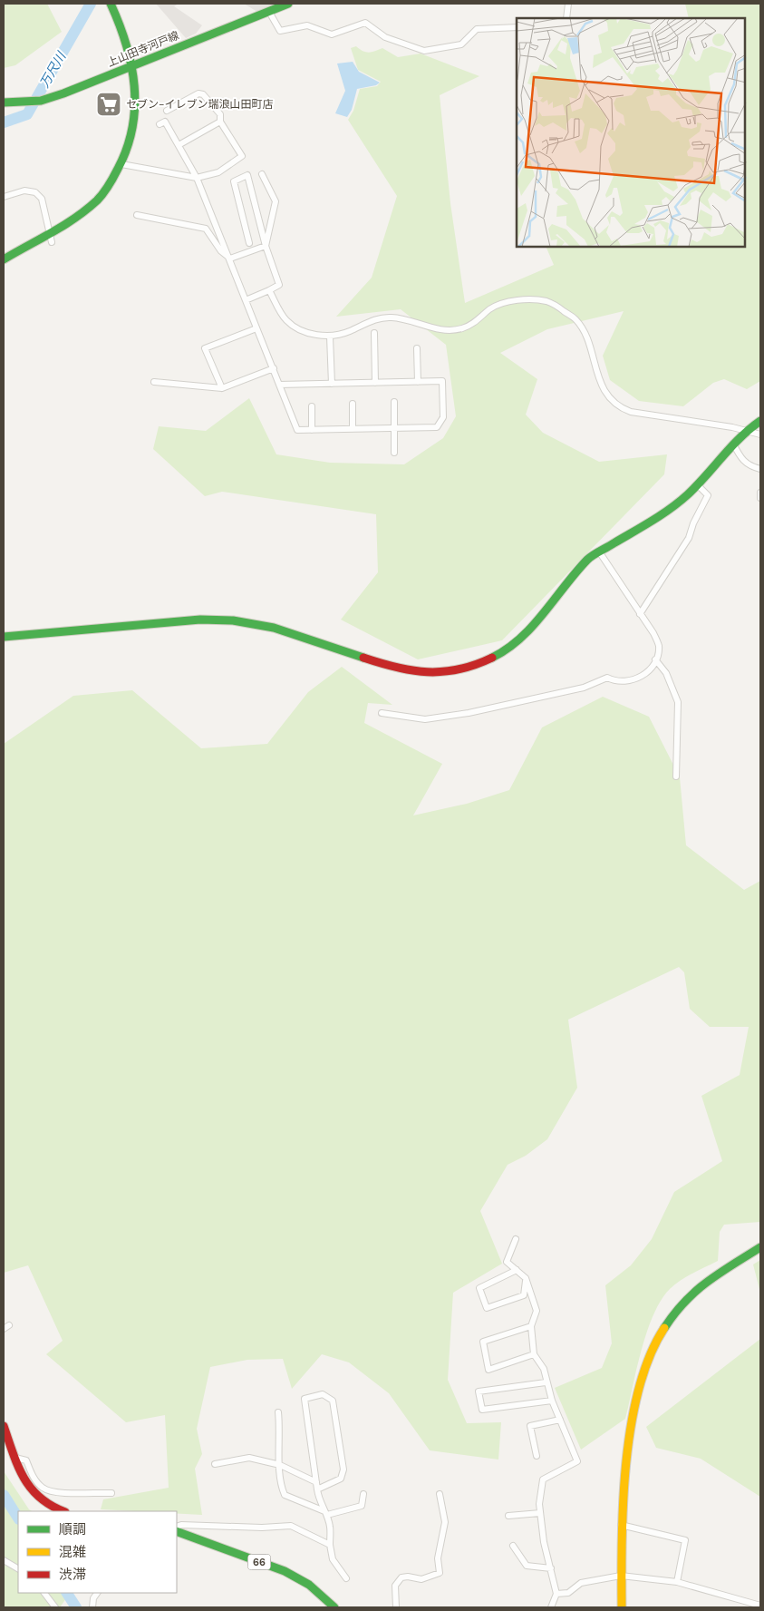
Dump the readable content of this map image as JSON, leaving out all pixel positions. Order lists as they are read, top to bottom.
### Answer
{
  "streets": {
    "street": ["上山田寺河戸線", "66"]
  },
  "water": ["万尺川"],
  "places": {
    "supermarket": ["セブン-イレブン瑞浪山田町店"]
  },
  "legend": ["順調", "混雑", "渋滞"]
}
